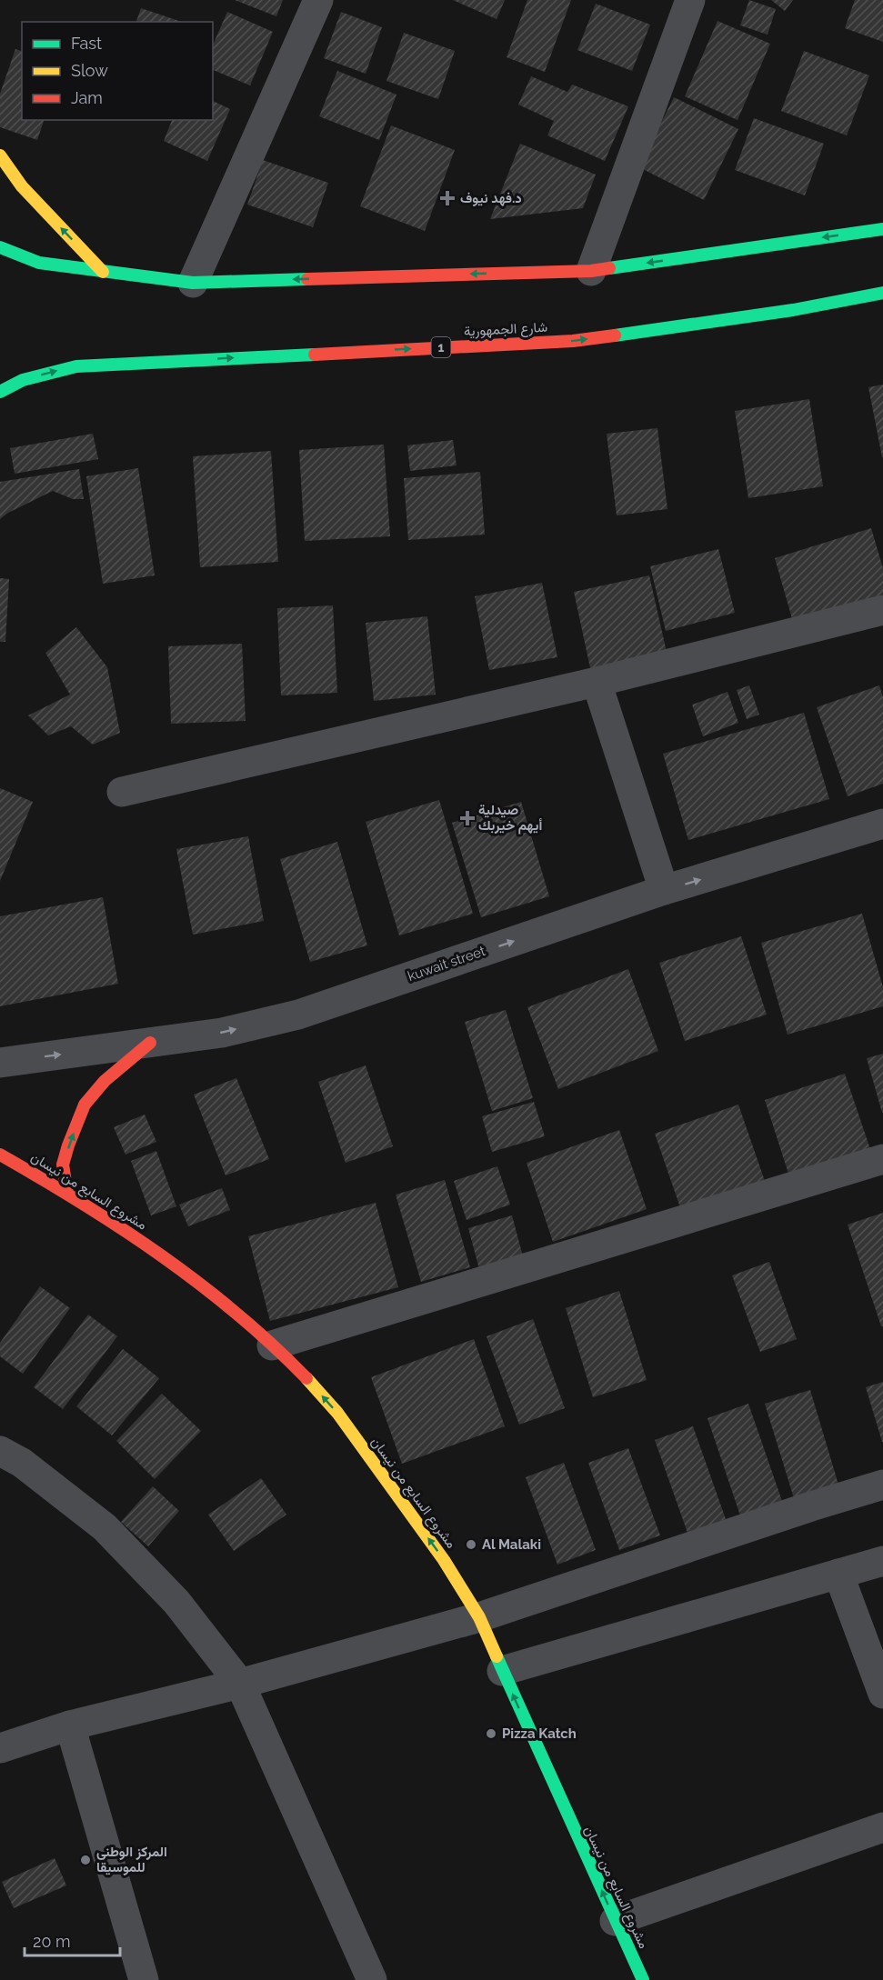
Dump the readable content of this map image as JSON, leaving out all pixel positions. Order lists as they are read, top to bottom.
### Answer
{
  "streets": {
    "main road": ["شارع الجمهورية", "1", "مشروع السابع من نيسان"],
    "street": ["kuwait street"]
  },
  "one_way": ["مشروع السابع من نيسان"],
  "places": {
    "health": ["د.فهد نيوف", "صيدلية أيهم خيربك"],
    "other": ["Al Malaki", "Pizza Katch", "المركز الوطني للموسيقا"]
  },
  "legend": ["Fast", "Slow", "Jam"],
  "scale_bar": "20 m"
}
